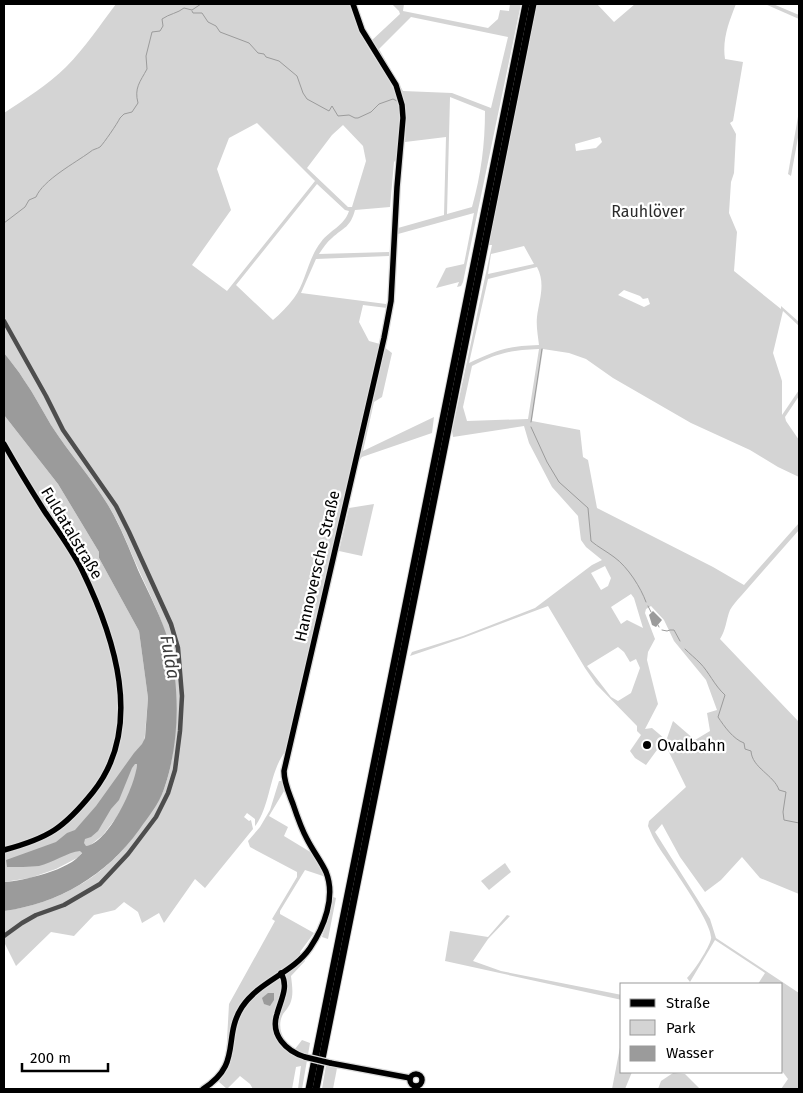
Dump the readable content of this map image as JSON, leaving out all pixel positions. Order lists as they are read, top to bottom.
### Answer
{
  "streets": {
    "main road": ["Fuldatalstraße", "Hannoversche Straße"]
  },
  "water": ["Fulda"],
  "parks": ["Rauhlöver"],
  "places": ["Ovalbahn"],
  "legend": ["Straße", "Park", "Wasser"],
  "scale_bar": "200 m"
}
